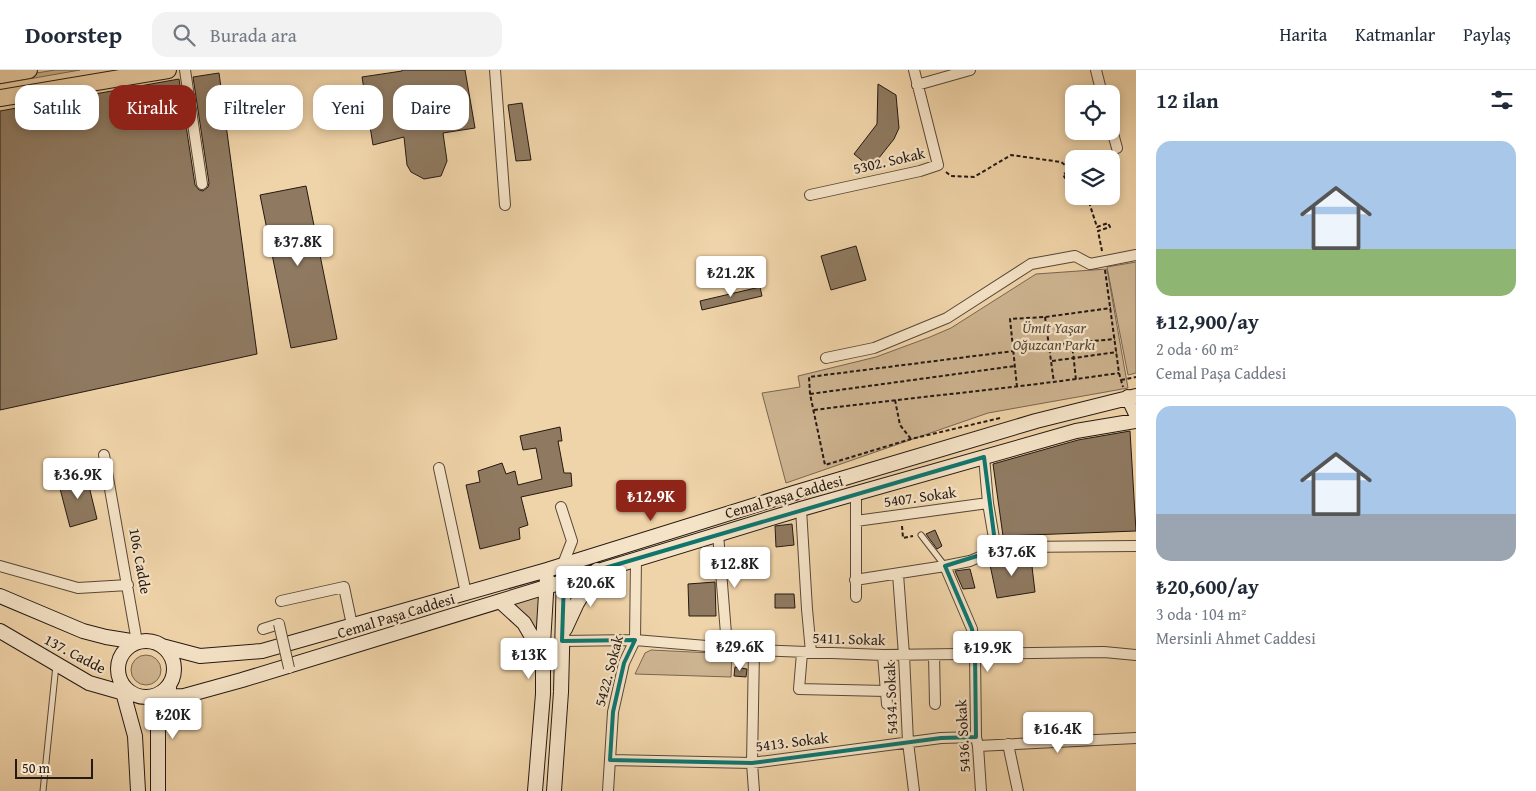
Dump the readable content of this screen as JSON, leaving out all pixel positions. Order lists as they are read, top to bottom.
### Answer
{
  "streets": {
    "main road": ["Cemal Paşa Caddesi", "137. Cadde"],
    "street": [
      "5302. Sokak",
      "5407. Sokak",
      "106. Cadde",
      "5411. Sokak",
      "5422. Sokak",
      "5434. Sokak",
      "5436. Sokak",
      "5413. Sokak"
    ]
  },
  "crossings": [
    ["Cemal Paşa Caddesi", "106. Cadde"],
    ["Cemal Paşa Caddesi", "137. Cadde"],
    ["Cemal Paşa Caddesi", "5422. Sokak"],
    ["106. Cadde", "137. Cadde"],
    ["5411. Sokak", "5422. Sokak"],
    ["5411. Sokak", "5434. Sokak"],
    ["5411. Sokak", "5436. Sokak"],
    ["5422. Sokak", "5413. Sokak"],
    ["5434. Sokak", "5413. Sokak"],
    ["5436. Sokak", "5413. Sokak"]
  ],
  "parks": ["Ümit Yaşar Oğuzcan Parkı"],
  "scale_bar": "50 m",
  "page": {
    "header": "Doorstep",
    "search": "Burada ara",
    "nav": ["Harita", "Katmanlar", "Paylaş"],
    "heading": "12 ilan",
    "chip": [
      "Satılık",
      "Kiralık",
      "Filtreler",
      "Yeni",
      "Daire"
    ],
    "list": [
      {
        "name": "₺12,900/ay",
        "note": "2 oda · 60 m² · Cemal Paşa Caddesi"
      },
      {
        "name": "₺20,600/ay",
        "note": "3 oda · 104 m² · Mersinli Ahmet Caddesi"
      }
    ],
    "price": [
      "₺37.8K",
      "₺21.2K",
      "₺36.9K",
      "₺12.9K",
      "₺37.6K",
      "₺12.8K",
      "₺20.6K",
      "₺29.6K",
      "₺19.9K",
      "₺13K",
      "₺20K",
      "₺16.4K"
    ],
    "scale": "50 m"
  }
}
